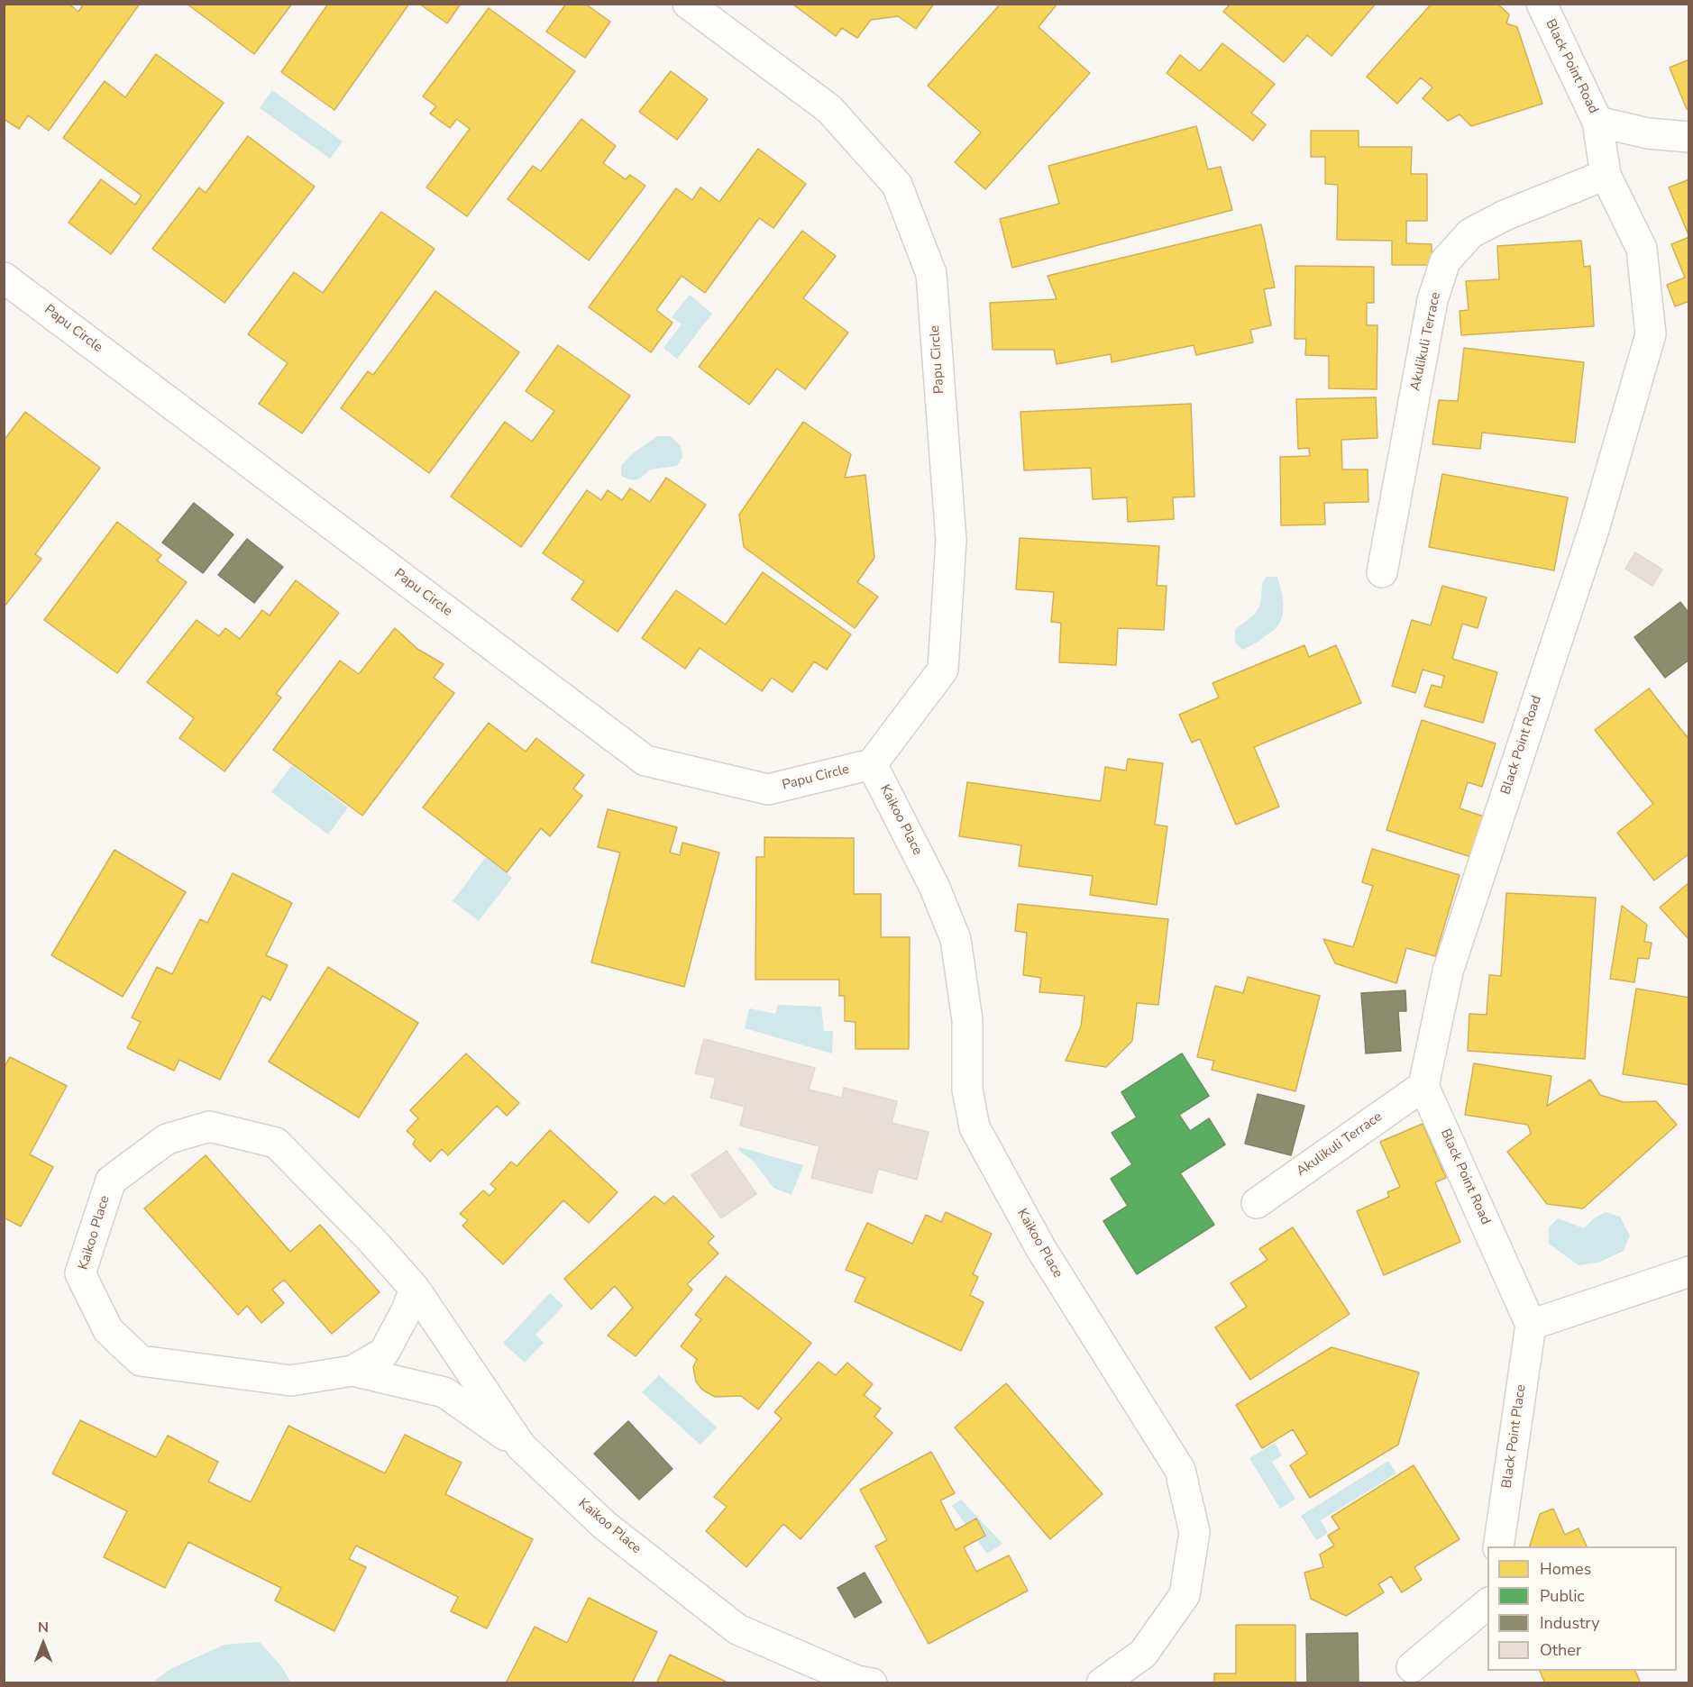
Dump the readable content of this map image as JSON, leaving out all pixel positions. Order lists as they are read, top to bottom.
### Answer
{
  "streets": {
    "street": [
      "Black Point Road",
      "Papu Circle",
      "Akulikuli Terrace",
      "Kaikoo Place",
      "Black Point Place"
    ]
  },
  "crossings": [
    ["Black Point Road", "Akulikuli Terrace"],
    ["Black Point Road", "Black Point Place"],
    ["Papu Circle", "Kaikoo Place"]
  ],
  "legend": [
    "Homes",
    "Public",
    "Industry",
    "Other"
  ],
  "north": "top"
}
